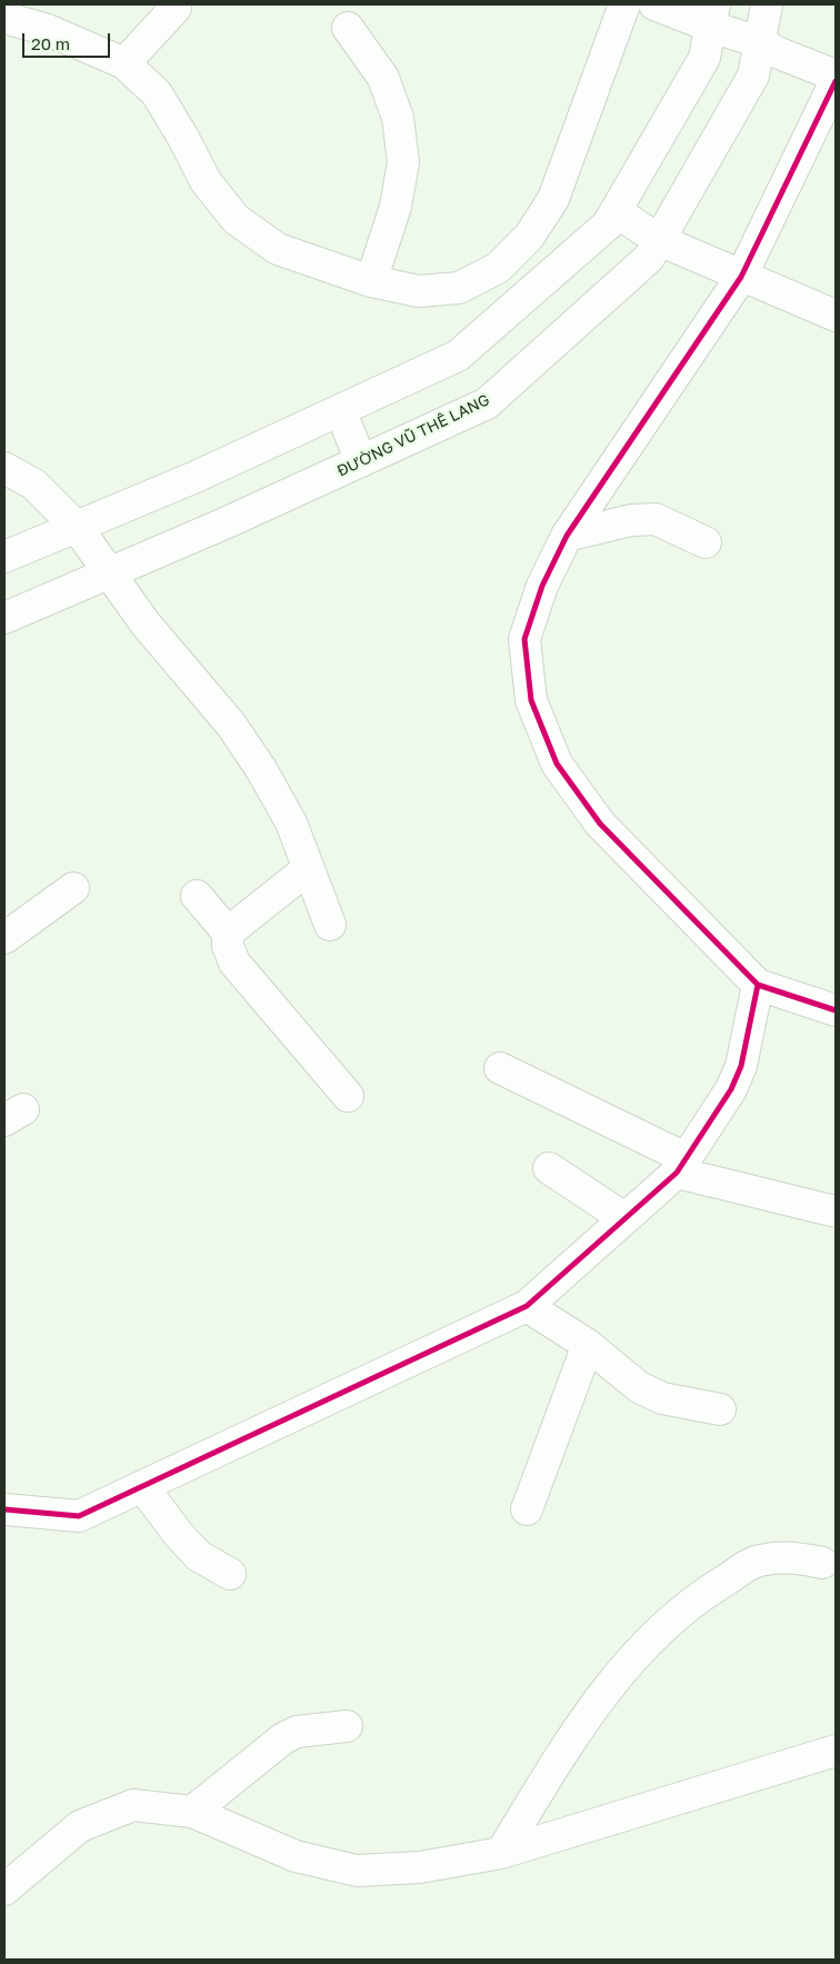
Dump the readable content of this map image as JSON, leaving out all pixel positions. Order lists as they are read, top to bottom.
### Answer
{
  "streets": {
    "street": ["ĐƯỜNG VŨ THÊ LANG"]
  },
  "scale_bar": "20 m"
}
